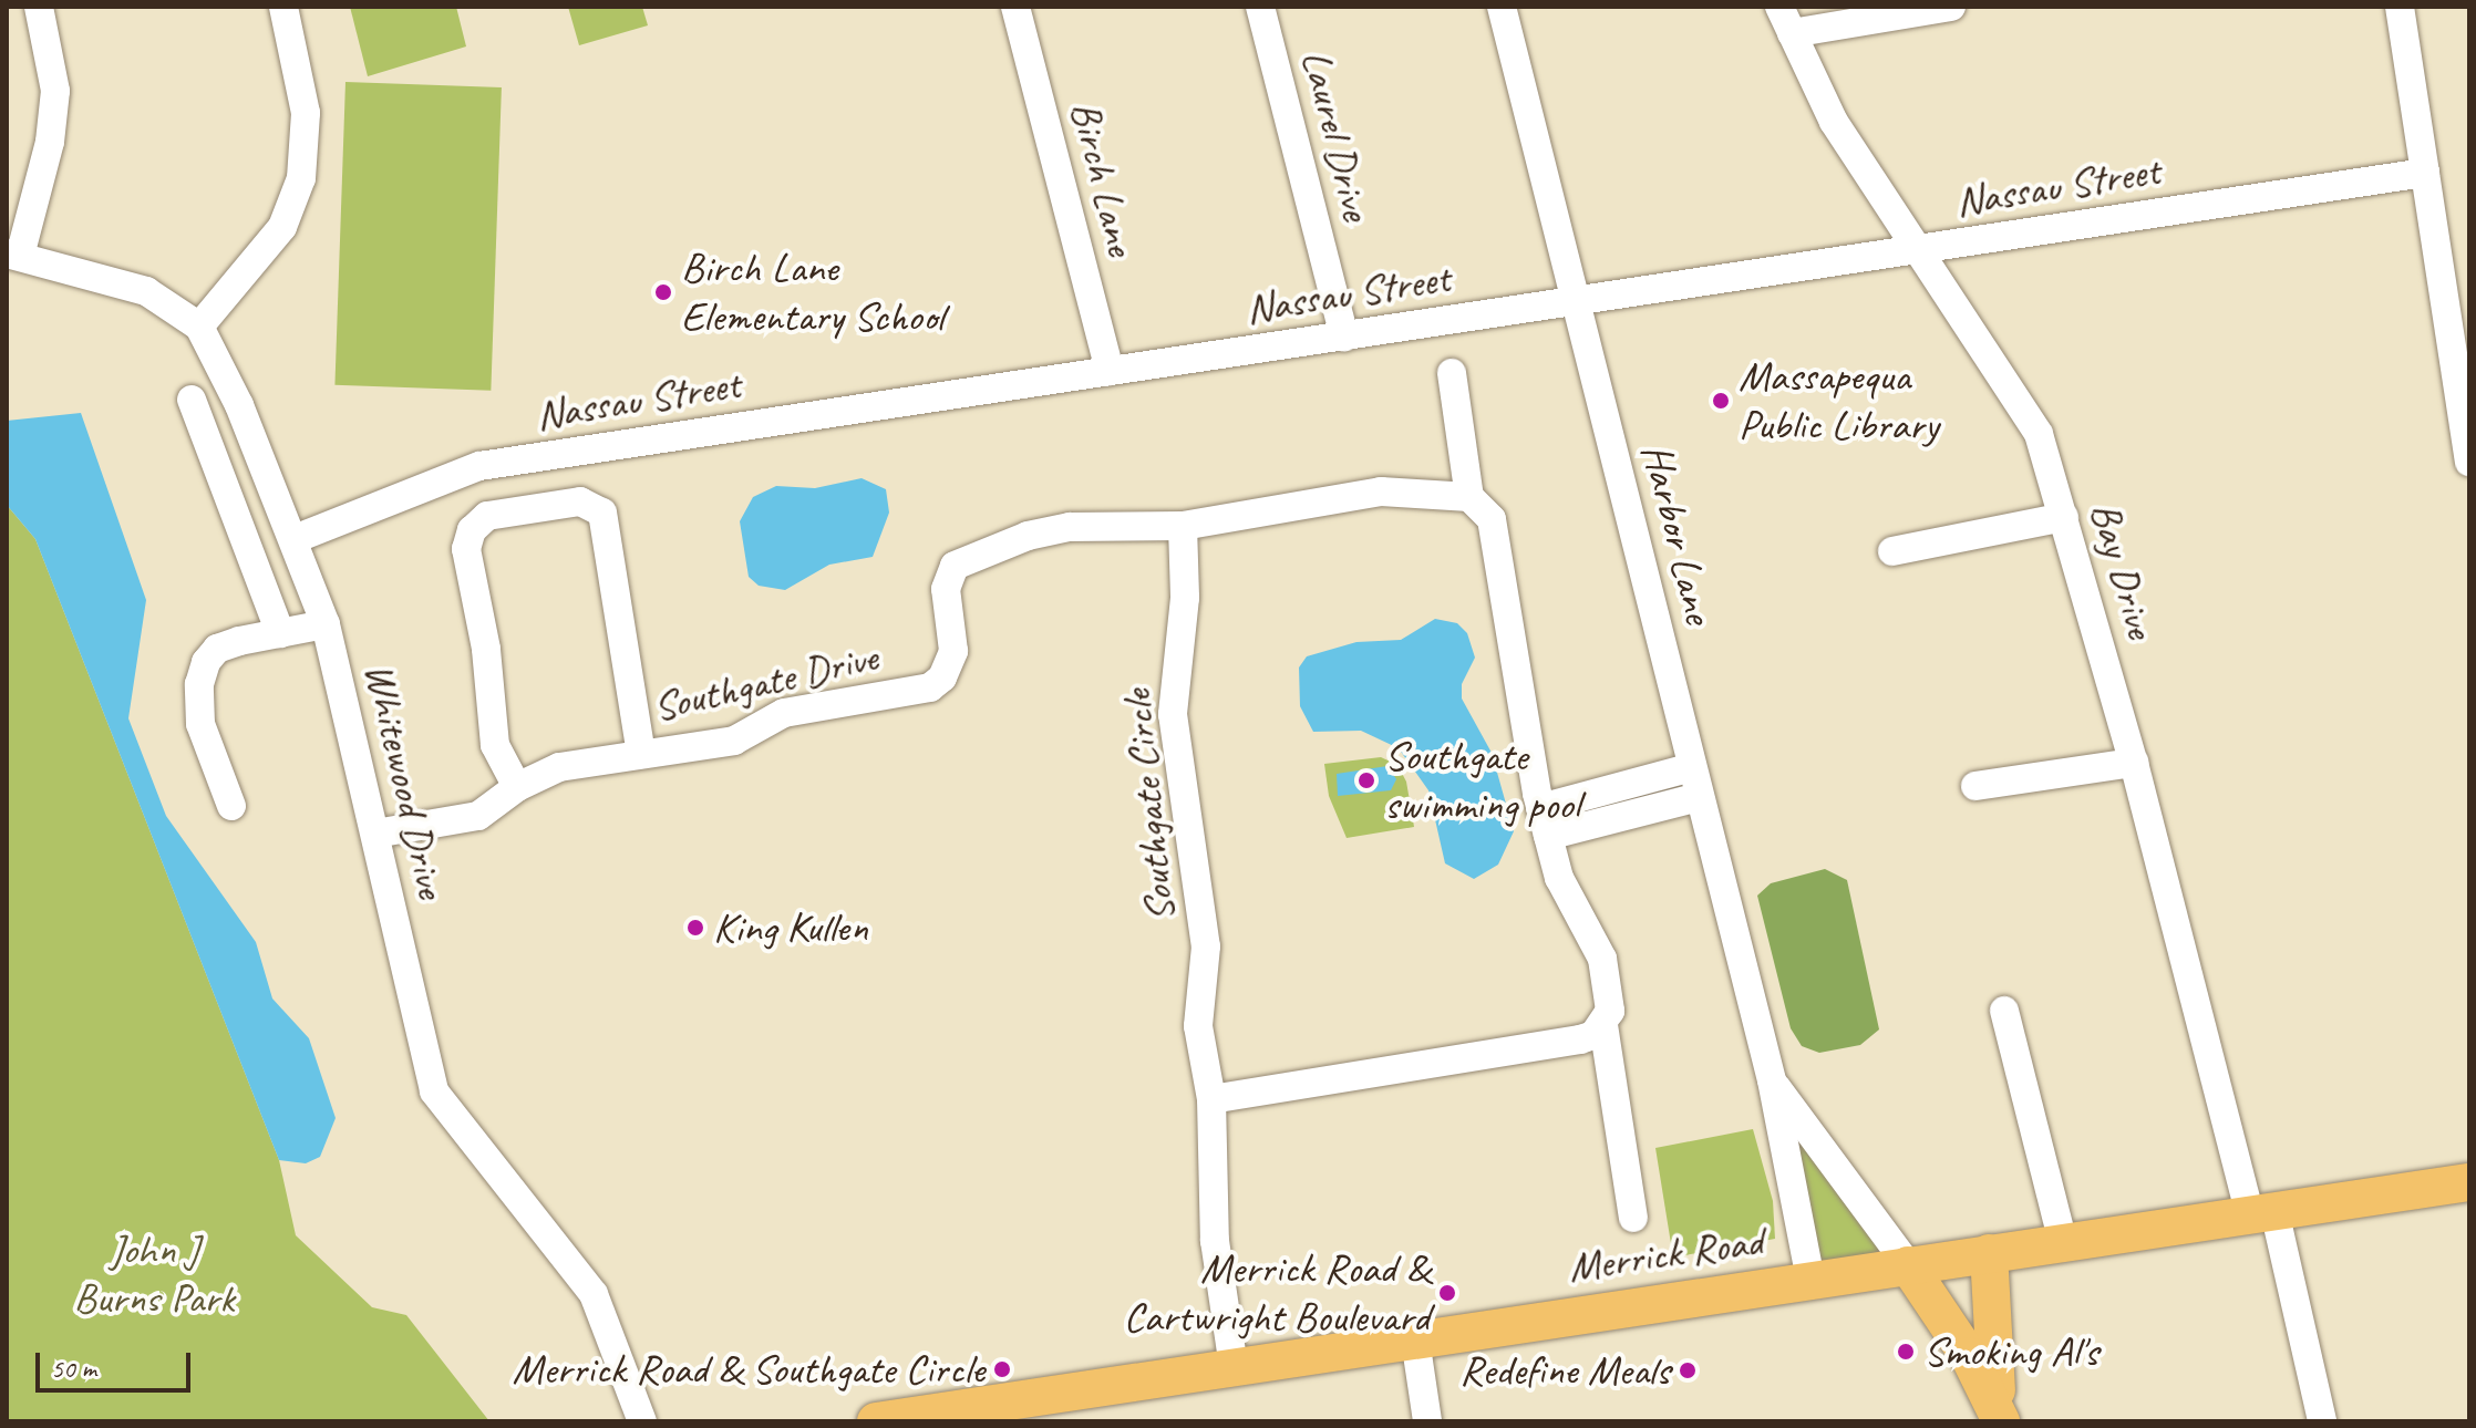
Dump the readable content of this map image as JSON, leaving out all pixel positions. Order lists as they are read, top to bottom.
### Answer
{
  "streets": {
    "main road": ["Merrick Road"],
    "street": [
      "Laurel Drive",
      "Birch Lane",
      "Nassau Street",
      "Harbor Lane",
      "Bay Drive",
      "Southgate Drive",
      "Whitewood Drive",
      "Southgate Circle"
    ]
  },
  "crossings": [
    ["Laurel Drive", "Nassau Street"],
    ["Birch Lane", "Nassau Street"],
    ["Nassau Street", "Harbor Lane"],
    ["Nassau Street", "Bay Drive"],
    ["Nassau Street", "Whitewood Drive"],
    ["Harbor Lane", "Merrick Road"],
    ["Bay Drive", "Merrick Road"],
    ["Southgate Drive", "Whitewood Drive"],
    ["Southgate Drive", "Southgate Circle"],
    ["Southgate Circle", "Merrick Road"]
  ],
  "parks": ["John J Burns Park"],
  "places": [
    "Birch Lane Elementary School",
    "Massapequa Public Library",
    "Southgate swimming pool",
    "King Kullen",
    "Merrick Road & Cartwright Boulevard",
    "Smoking Al's",
    "Merrick Road & Southgate Circle",
    "Redefine Meals"
  ],
  "scale_bar": "50 m"
}
